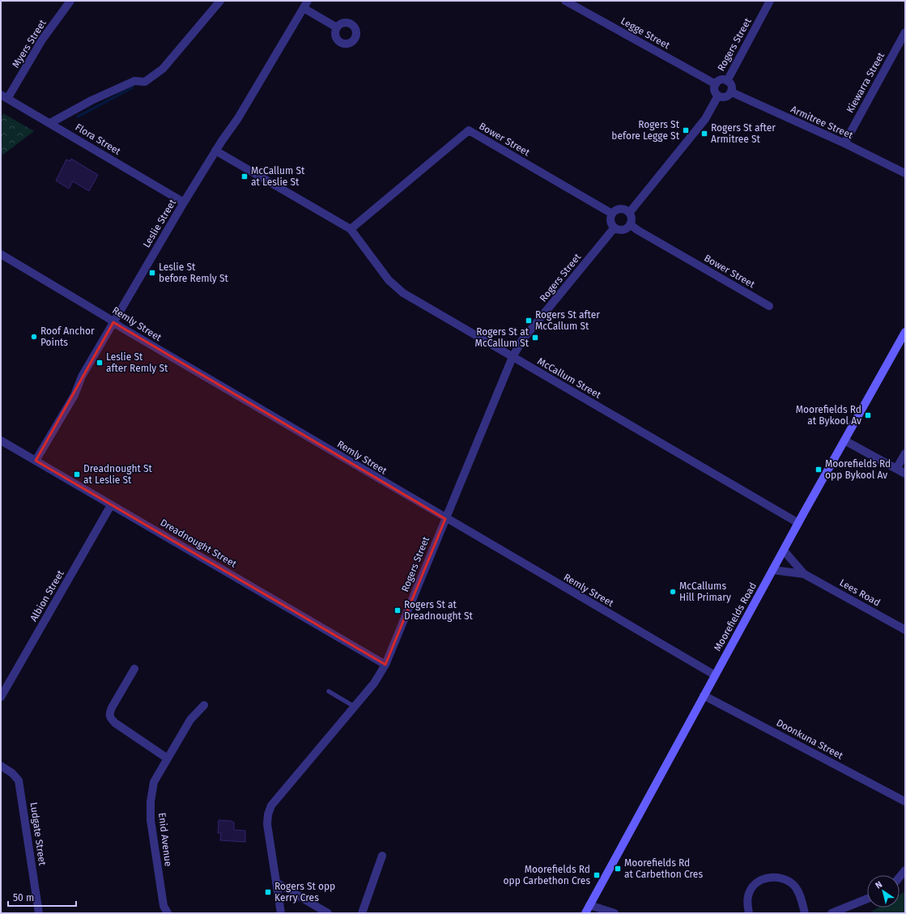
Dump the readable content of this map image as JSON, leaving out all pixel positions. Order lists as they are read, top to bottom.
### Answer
{
  "streets": {
    "main road": ["Moorefields Road"],
    "street": [
      "Legge Street",
      "Myers Street",
      "Rogers Street",
      "Kiewarra Street",
      "Armitree Street",
      "Flora Street",
      "Bower Street",
      "Leslie Street",
      "Remly Street",
      "McCallum Street",
      "Dreadnought Street",
      "Lees Road",
      "Albion Street",
      "Doonkuna Street",
      "Ludgate Street",
      "Enid Avenue"
    ]
  },
  "crossings": [
    ["Legge Street", "Rogers Street"],
    ["Legge Street", "Armitree Street"],
    ["Myers Street", "Flora Street"],
    ["Rogers Street", "Armitree Street"],
    ["Rogers Street", "Bower Street"],
    ["Rogers Street", "Remly Street"],
    ["Rogers Street", "McCallum Street"],
    ["Rogers Street", "Dreadnought Street"],
    ["Kiewarra Street", "Armitree Street"],
    ["Flora Street", "Leslie Street"],
    ["Bower Street", "McCallum Street"],
    ["Leslie Street", "Remly Street"],
    ["Leslie Street", "McCallum Street"],
    ["Leslie Street", "Dreadnought Street"],
    ["Remly Street", "Moorefields Road"],
    ["McCallum Street", "Moorefields Road"],
    ["Dreadnought Street", "Albion Street"],
    ["Lees Road", "Moorefields Road"],
    ["Moorefields Road", "Doonkuna Street"]
  ],
  "places": {
    "transit": [
      "Rogers St before Legge St",
      "Rogers St after Armitree St",
      "McCallum St at Leslie St",
      "Leslie St before Remly St",
      "Rogers St after McCallum St",
      "Rogers St at McCallum St",
      "Leslie St after Remly St",
      "Moorefields Rd at Bykool Av",
      "Moorefields Rd opp Bykool Av",
      "Dreadnought St at Leslie St",
      "Rogers St at Dreadnought St",
      "Moorefields Rd at Carbethon Cres",
      "Moorefields Rd opp Carbethon Cres",
      "Rogers St opp Kerry Cres"
    ],
    "other": ["Roof Anchor Points", "McCallums Hill Primary"]
  },
  "scale_bar": "50 m",
  "north": "top left"
}
